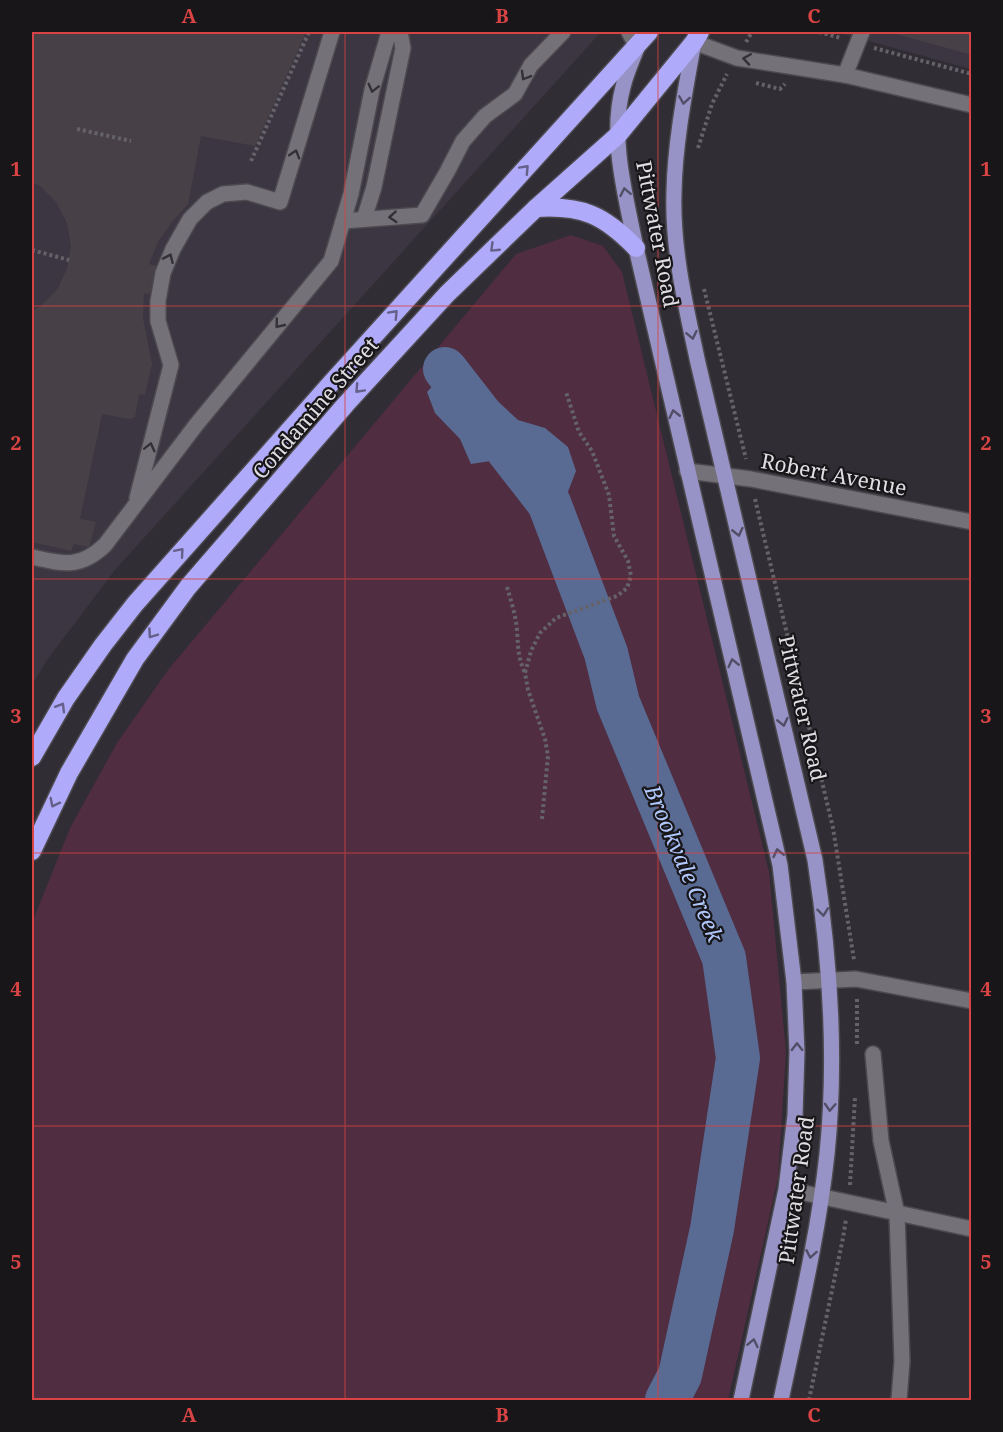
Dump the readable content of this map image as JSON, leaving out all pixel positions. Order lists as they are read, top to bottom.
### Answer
{
  "streets": {
    "highway": ["Condamine Street"],
    "main road": ["Pittwater Road"],
    "street": ["Robert Avenue"]
  },
  "crossings": [
    ["Pittwater Road", "Condamine Street"],
    ["Pittwater Road", "Robert Avenue"]
  ],
  "water": ["Brookvale Creek"],
  "grid": {
    "columns": ["A", "B", "C"],
    "rows": [
      "1",
      "2",
      "3",
      "4",
      "5"
    ]
  }
}
